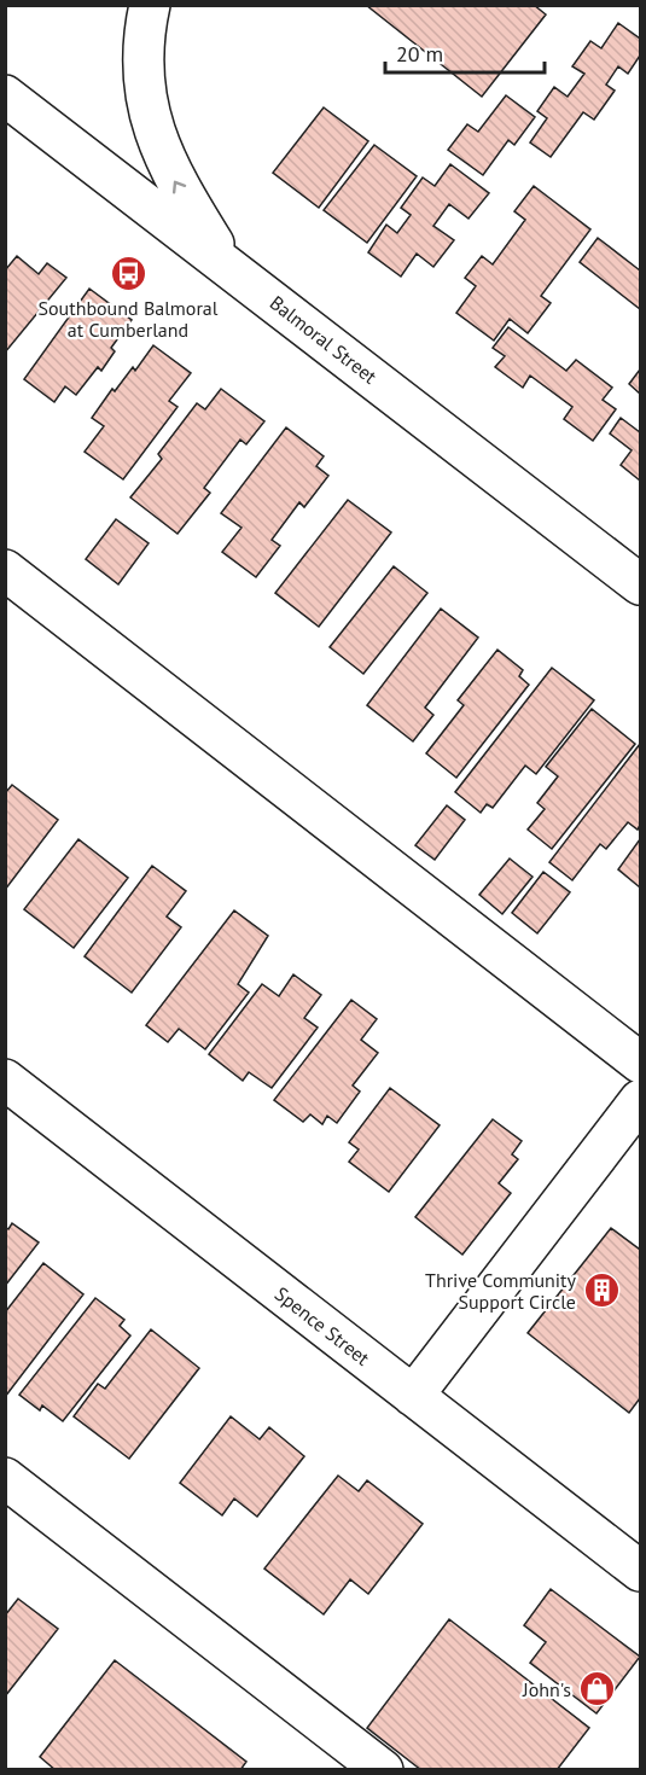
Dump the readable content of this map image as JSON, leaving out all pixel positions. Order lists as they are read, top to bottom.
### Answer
{
  "streets": {
    "main road": ["Balmoral Street", "Spence Street"]
  },
  "places": {
    "bus stop": ["Southbound Balmoral at Cumberland"],
    "building": ["Thrive Community Support Circle"],
    "shop": ["John's"]
  },
  "scale_bar": "20 m"
}
